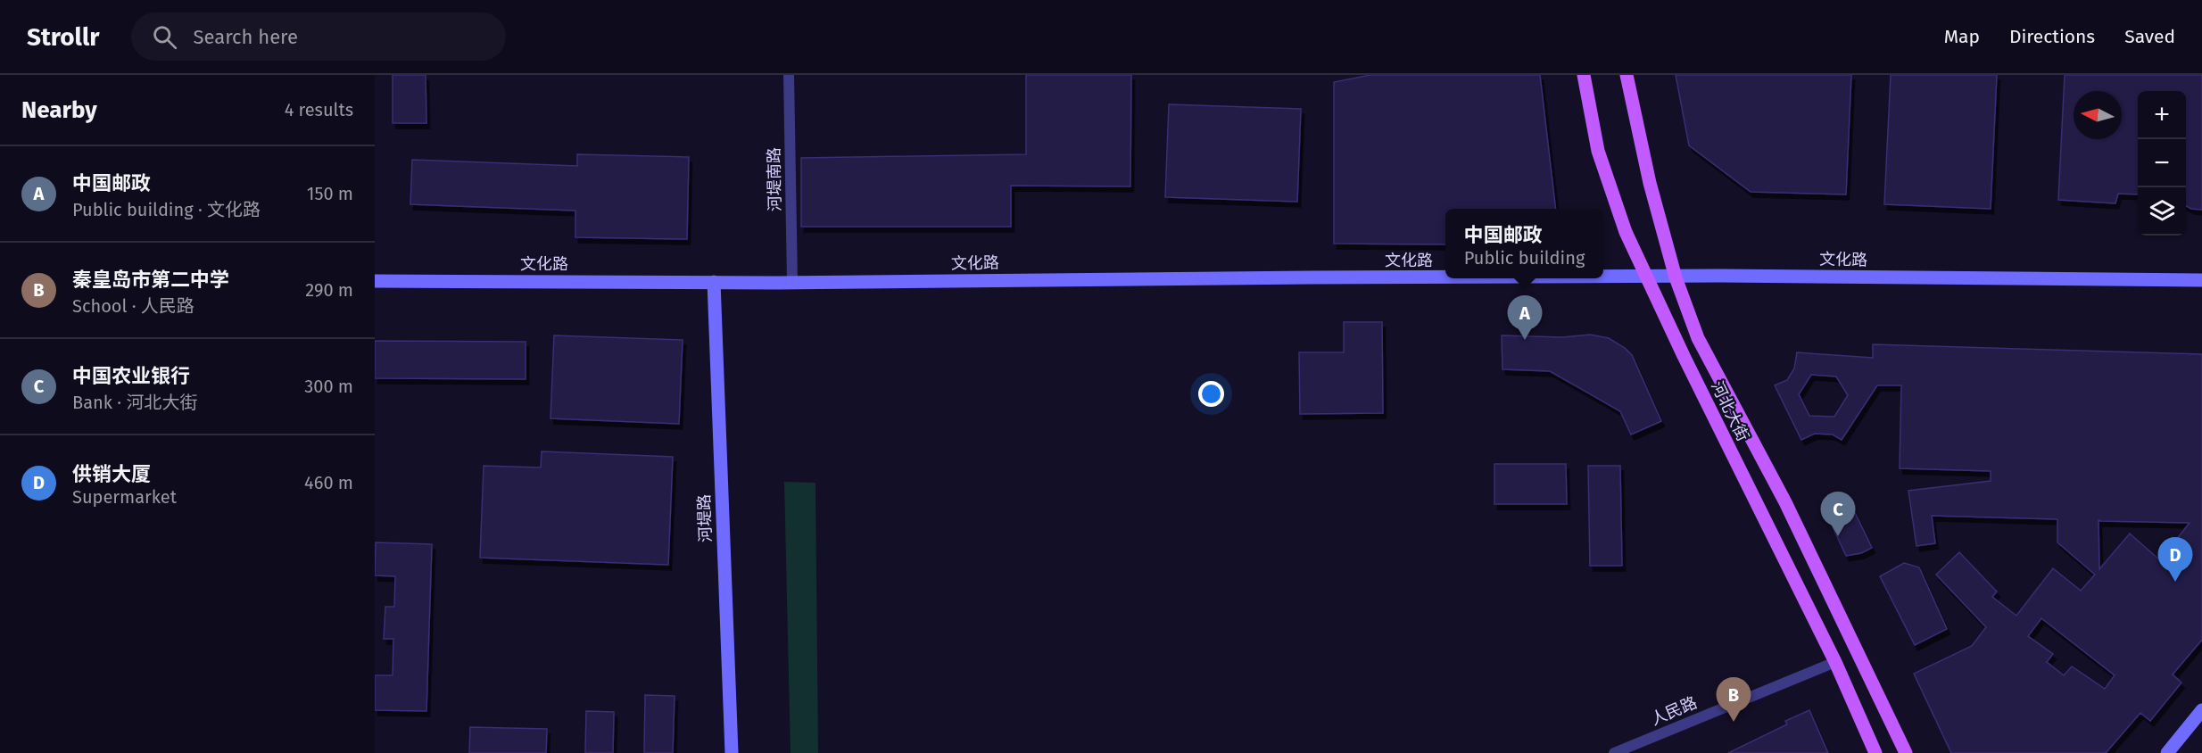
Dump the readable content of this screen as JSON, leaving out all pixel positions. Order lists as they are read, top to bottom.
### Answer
{
  "streets": {
    "main road": ["文化路", "河北大街", "河堤路"],
    "street": ["河堤南路", "人民路"]
  },
  "crossings": [
    ["河堤南路", "文化路"],
    ["文化路", "河北大街"],
    ["文化路", "河堤路"],
    ["河北大街", "人民路"]
  ],
  "north": "left",
  "page": {
    "header": "Strollr",
    "search": "Search here",
    "nav": ["Map", "Directions", "Saved"],
    "heading": ["Nearby", "4 results"],
    "map_buttons": ["+", "−"],
    "list": [
      {
        "mark": "A",
        "name": "中国邮政",
        "note": "Public building · 文化路",
        "value": "150 m"
      },
      {
        "mark": "B",
        "name": "秦皇岛市第二中学",
        "note": "School · 人民路",
        "value": "290 m"
      },
      {
        "mark": "C",
        "name": "中国农业银行",
        "note": "Bank · 河北大街",
        "value": "300 m"
      },
      {
        "mark": "D",
        "name": "供销大厦",
        "note": "Supermarket",
        "value": "460 m"
      }
    ],
    "popup": ["中国邮政", "Public building"],
    "pins": [
      "A",
      "C",
      "D",
      "B"
    ]
  }
}
